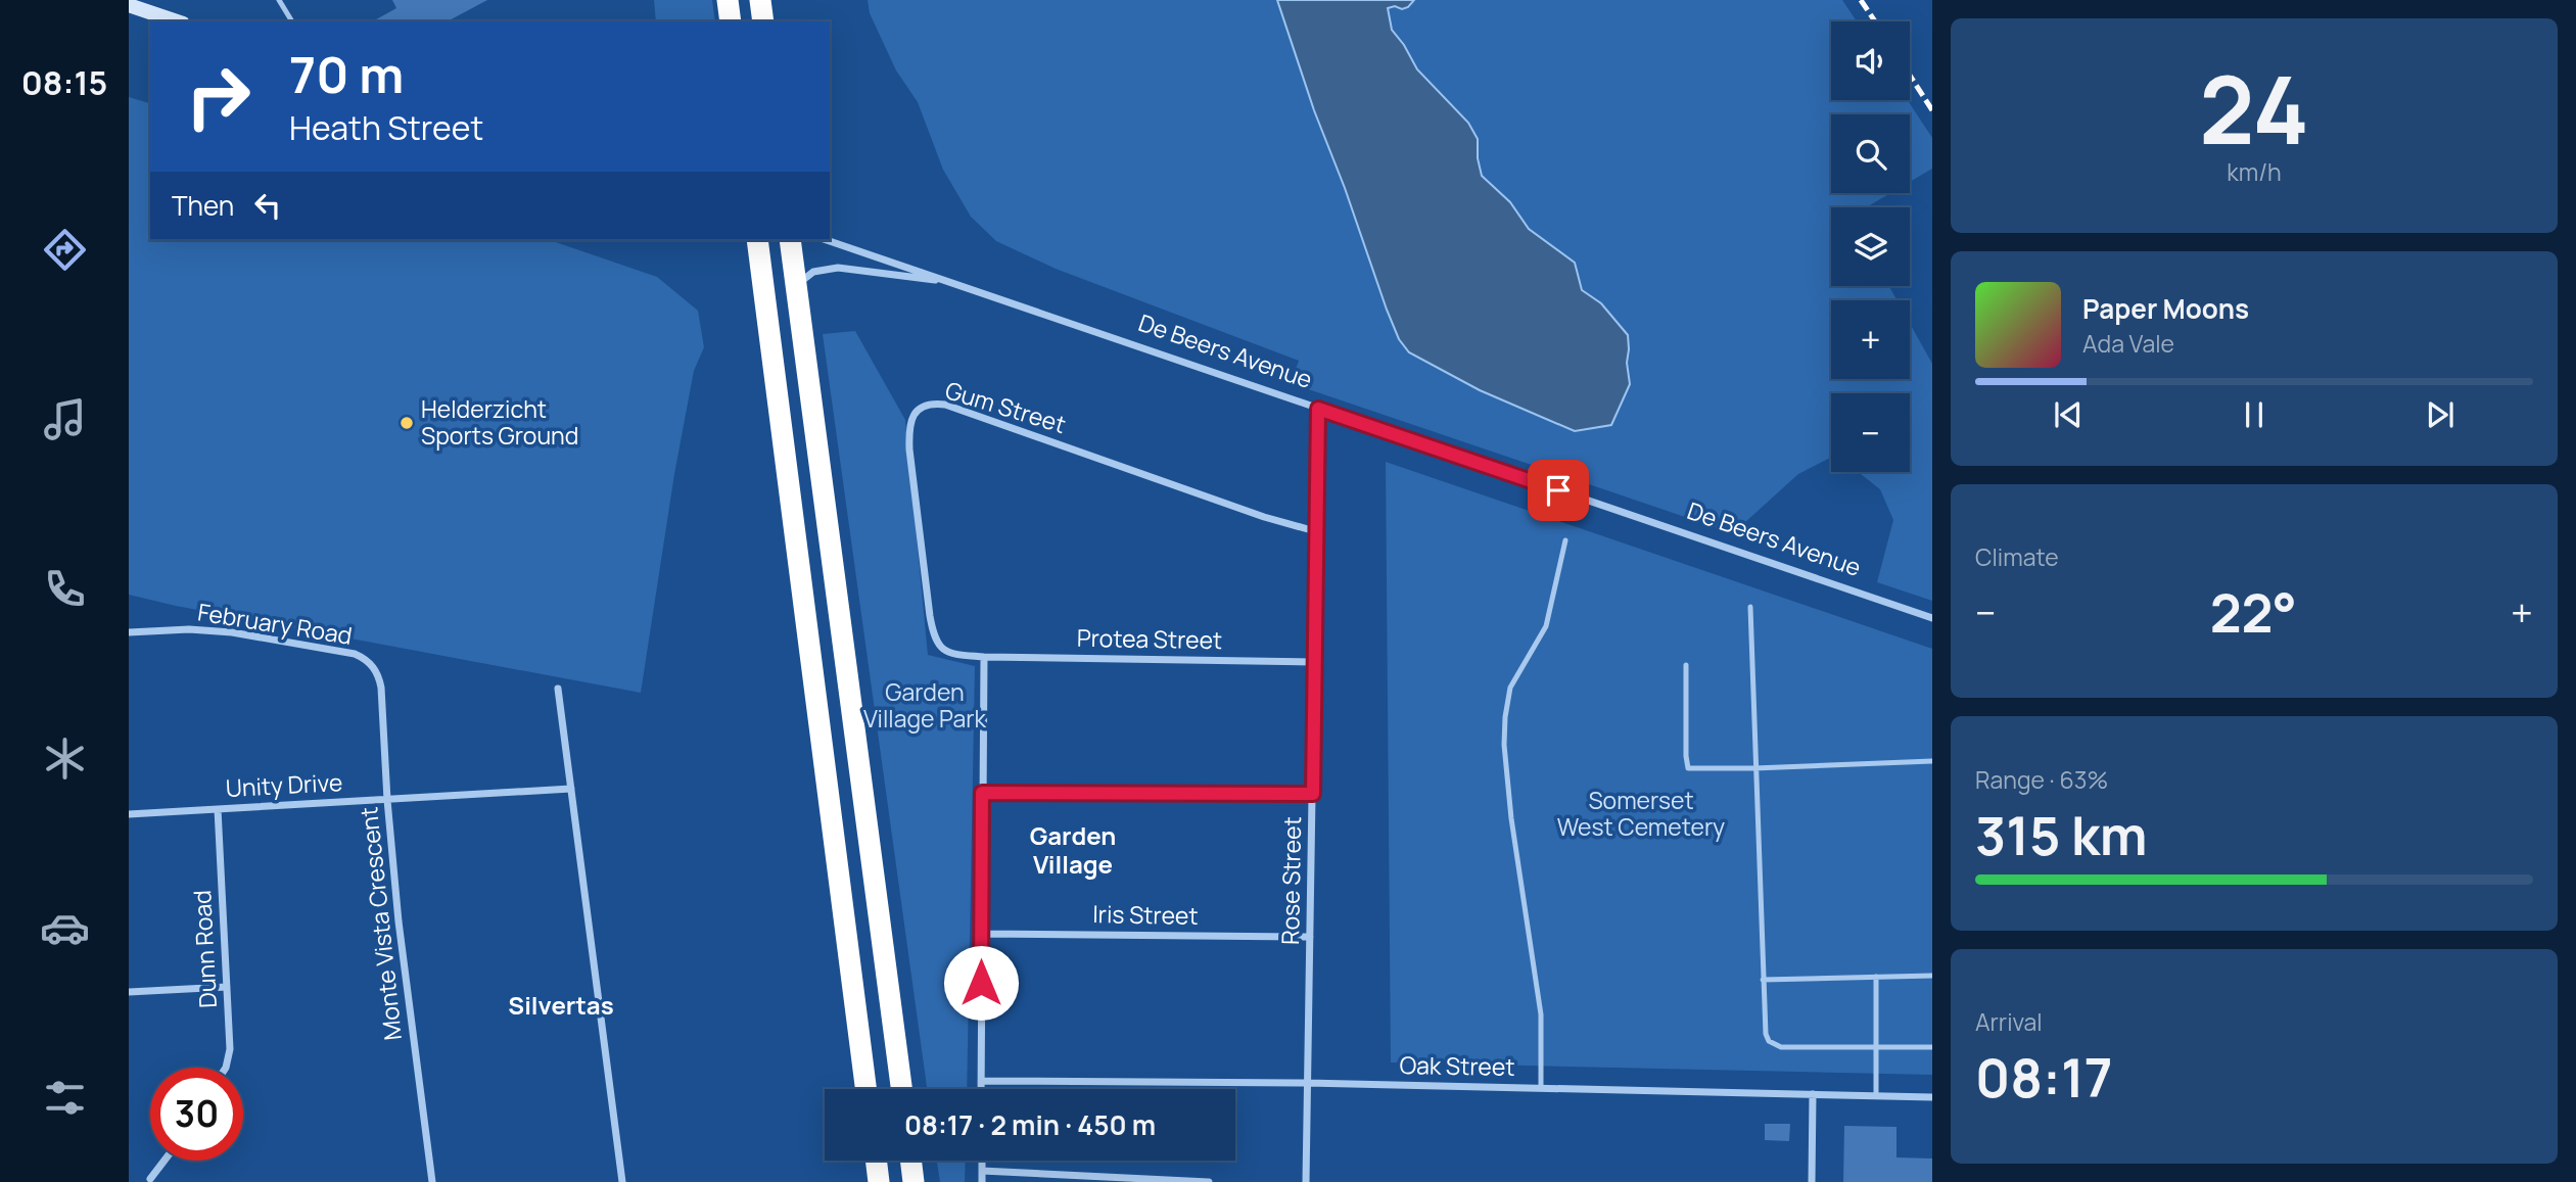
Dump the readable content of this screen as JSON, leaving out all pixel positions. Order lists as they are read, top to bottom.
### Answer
{
  "streets": {
    "street": [
      "De Beers Avenue",
      "Gum Street",
      "February Road",
      "Protea Street",
      "Unity Drive",
      "Rose Street",
      "Iris Street",
      "Monte Vista Crescent",
      "Dunn Road",
      "Oak Street"
    ]
  },
  "crossings": [
    ["De Beers Avenue", "Rose Street"],
    ["Gum Street", "Protea Street"],
    ["Gum Street", "Rose Street"],
    ["February Road", "Monte Vista Crescent"],
    ["Protea Street", "Rose Street"],
    ["Unity Drive", "Monte Vista Crescent"],
    ["Unity Drive", "Dunn Road"],
    ["Rose Street", "Iris Street"],
    ["Rose Street", "Oak Street"]
  ],
  "districts": ["Garden Village", "Silvertas"],
  "parks": ["Garden Village Park", "Somerset West Cemetery"],
  "places": ["Helderzicht Sports Ground"],
  "page": {
    "tabs": "08:15",
    "tile": [
      ["24", "km/h"],
      "Climate",
      ["Range · 63%", "315 km"],
      ["Arrival", "08:17"]
    ],
    "map_buttons": ["+", "−"],
    "turn": ["70 m", "Heath Street"],
    "then": "Then",
    "song": ["Paper Moons", "Ada Vale"],
    "heat": ["−", "22°", "+"],
    "limit": "30",
    "trip": "08:17 · 2 min · 450 m"
  }
}
